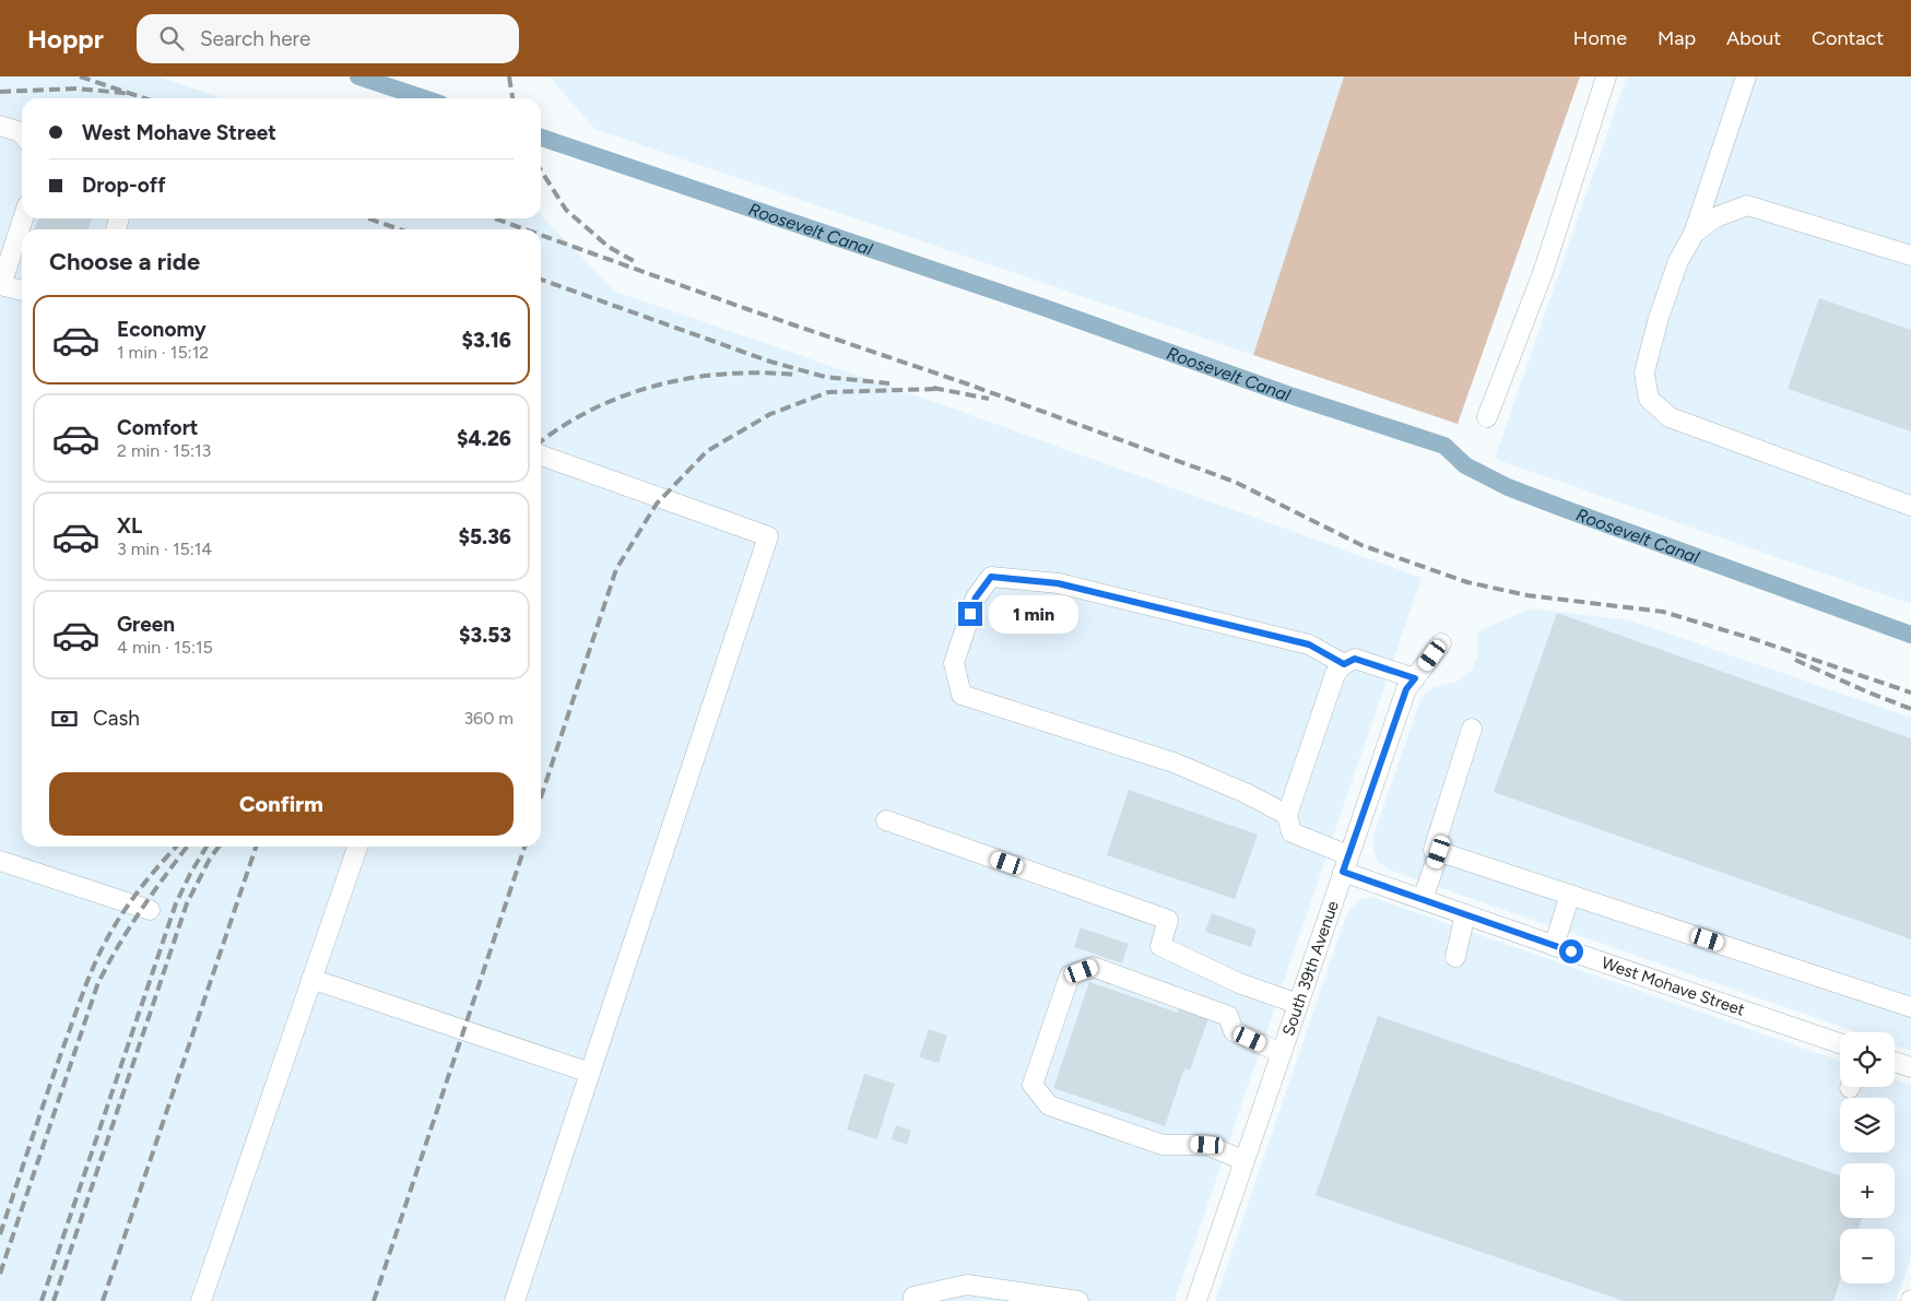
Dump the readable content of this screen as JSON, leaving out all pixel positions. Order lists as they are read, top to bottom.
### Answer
{
  "streets": {
    "street": ["South 39th Avenue", "West Mohave Street"]
  },
  "crossings": [
    ["South 39th Avenue", "West Mohave Street"]
  ],
  "water": ["Roosevelt Canal"],
  "page": {
    "header": "Hoppr",
    "search": "Search here",
    "nav": [
      "Home",
      "Map",
      "About",
      "Contact"
    ],
    "banner": ["West Mohave Street", "Drop-off"],
    "heading": "Choose a ride",
    "list": [
      {
        "name": "Economy",
        "note": "1 min · 15:12",
        "value": "$3.16"
      },
      {
        "name": "Comfort",
        "note": "2 min · 15:13",
        "value": "$4.26"
      },
      {
        "name": "XL",
        "note": "3 min · 15:14",
        "value": "$5.36"
      },
      {
        "name": "Green",
        "note": "4 min · 15:15",
        "value": "$3.53"
      }
    ],
    "bubble": "1 min",
    "pay": ["Cash", "360 m"],
    "buttons": "Confirm",
    "map_buttons": ["+", "−"]
  }
}
